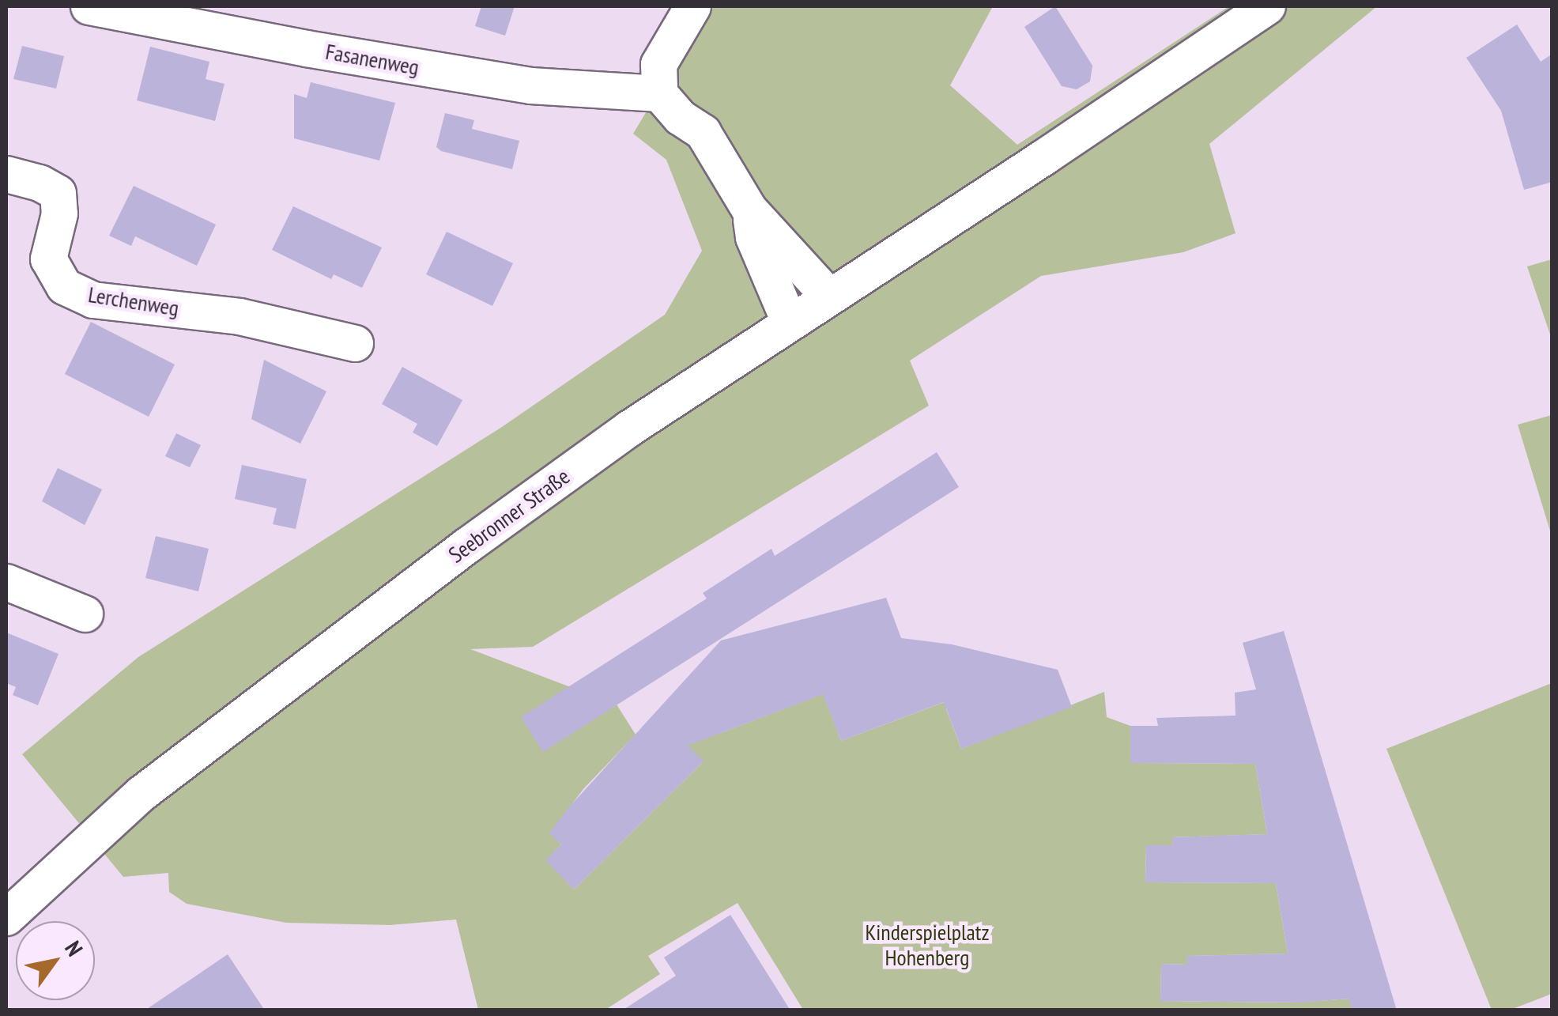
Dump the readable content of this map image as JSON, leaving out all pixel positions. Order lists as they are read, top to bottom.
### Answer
{
  "streets": {
    "street": ["Fasanenweg", "Lerchenweg", "Seebronner Straße"]
  },
  "parks": ["Kinderspielplatz Hohenberg"],
  "north": "top right"
}
